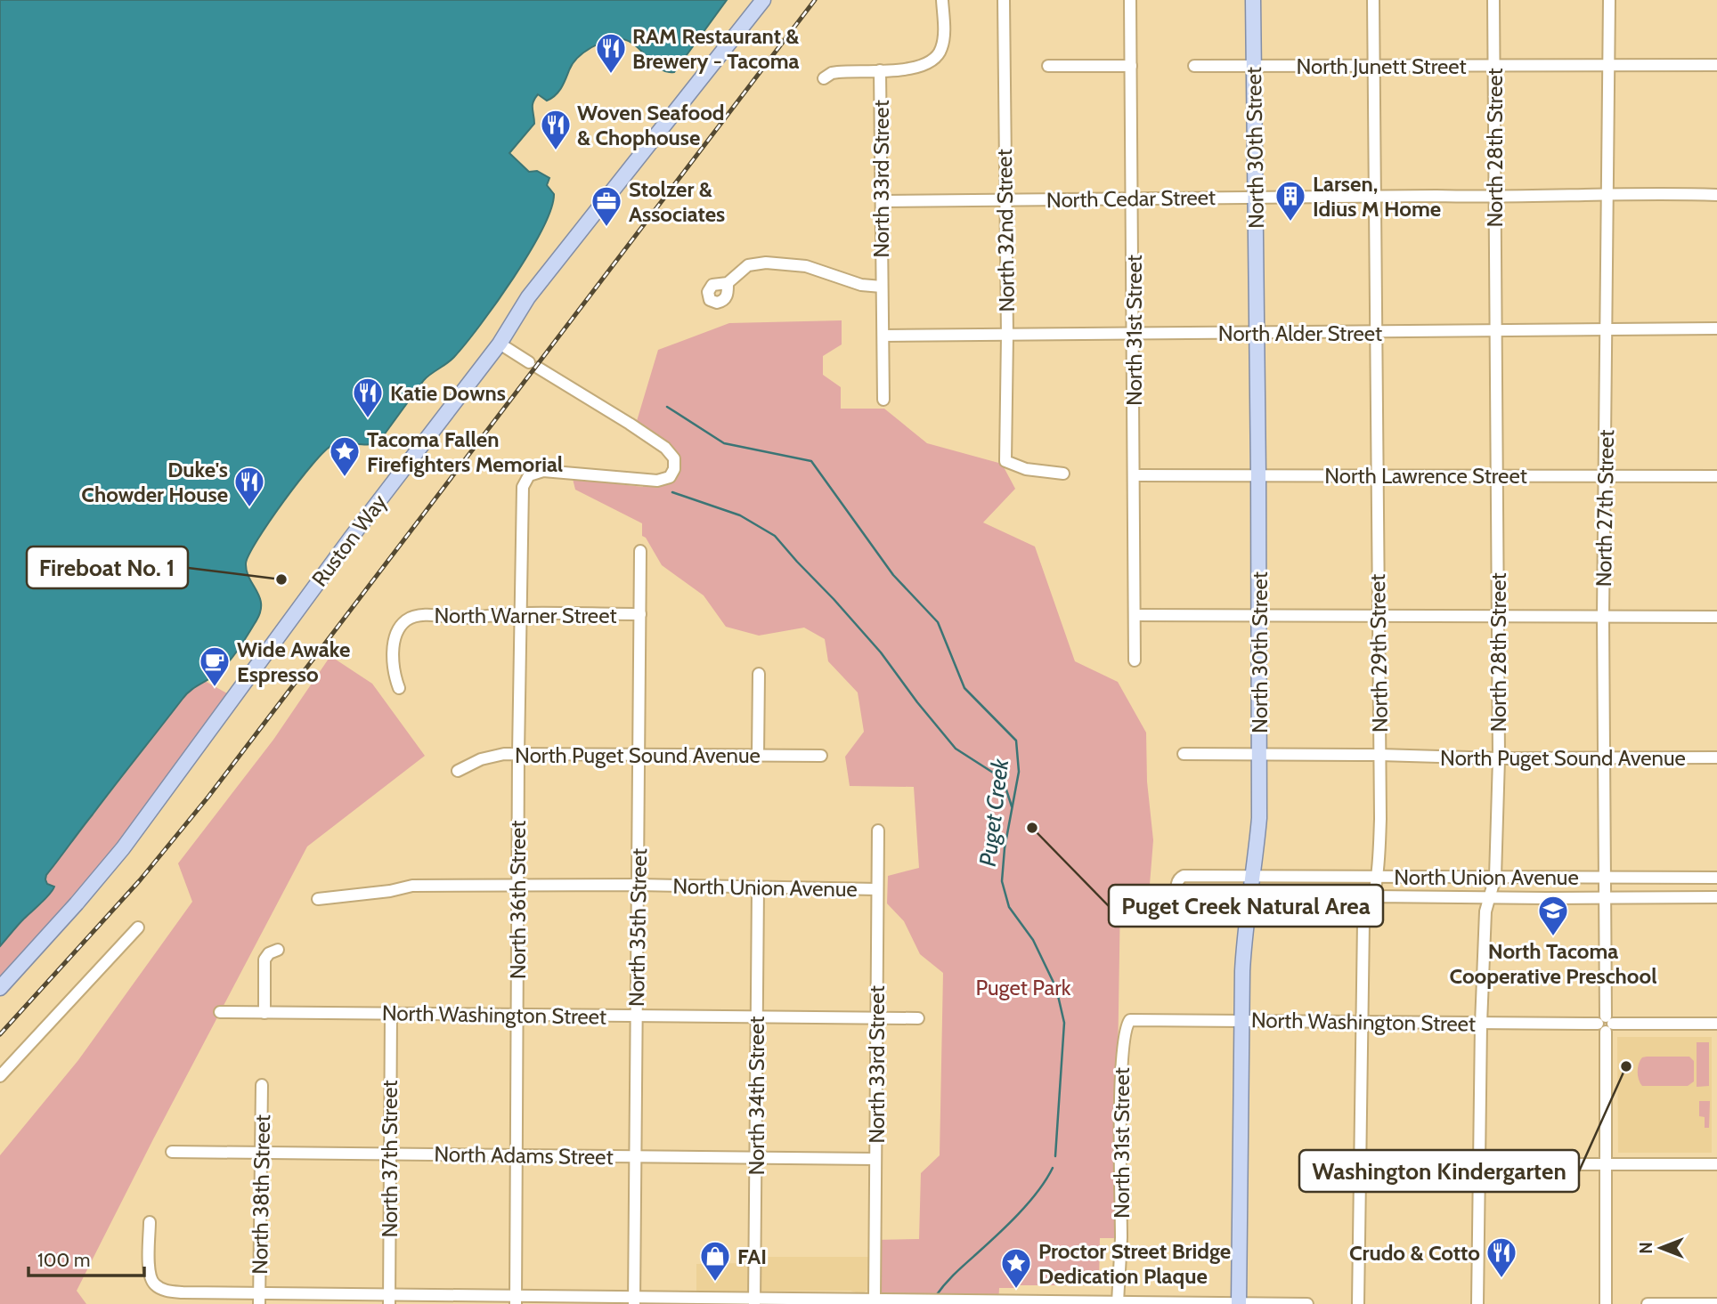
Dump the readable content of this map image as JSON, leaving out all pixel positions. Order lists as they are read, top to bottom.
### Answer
{
  "streets": {
    "main road": ["North 30th Street", "Ruston Way"],
    "street": [
      "North Junett Street",
      "North 28th Street",
      "North 33rd Street",
      "North Cedar Street",
      "North 32nd Street",
      "North 31st Street",
      "North Alder Street",
      "North Lawrence Street",
      "North 27th Street",
      "North Warner Street",
      "North 29th Street",
      "North Puget Sound Avenue",
      "North Union Avenue",
      "North 36th Street",
      "North 35th Street",
      "North Washington Street",
      "North 34th Street",
      "North Adams Street",
      "North 37th Street",
      "North 38th Street"
    ]
  },
  "crossings": [
    ["North Junett Street", "North 30th Street"],
    ["North Junett Street", "North 28th Street"],
    ["North Junett Street", "North 27th Street"],
    ["North Junett Street", "North 29th Street"],
    ["North 30th Street", "North Cedar Street"],
    ["North 30th Street", "North Alder Street"],
    ["North 30th Street", "North Lawrence Street"],
    ["North 30th Street", "North Puget Sound Avenue"],
    ["North 30th Street", "North Union Avenue"],
    ["North 30th Street", "North Washington Street"],
    ["North 28th Street", "North Cedar Street"],
    ["North 28th Street", "North Alder Street"],
    ["North 28th Street", "North Lawrence Street"],
    ["North 28th Street", "North Puget Sound Avenue"],
    ["North 28th Street", "North Union Avenue"],
    ["North 28th Street", "North Washington Street"],
    ["North 33rd Street", "North Cedar Street"],
    ["North 33rd Street", "North Alder Street"],
    ["North 33rd Street", "North Union Avenue"],
    ["North 33rd Street", "North Washington Street"],
    ["North 33rd Street", "North Adams Street"],
    ["North Cedar Street", "North 32nd Street"],
    ["North Cedar Street", "North 31st Street"],
    ["North Cedar Street", "North 27th Street"],
    ["North Cedar Street", "North 29th Street"],
    ["North 32nd Street", "North Alder Street"],
    ["North 31st Street", "North Alder Street"],
    ["North 31st Street", "North Lawrence Street"],
    ["North 31st Street", "North Washington Street"],
    ["North Alder Street", "North 27th Street"],
    ["North Alder Street", "North 29th Street"],
    ["North Lawrence Street", "North 27th Street"],
    ["North Lawrence Street", "North 29th Street"],
    ["North 27th Street", "North Puget Sound Avenue"],
    ["North 27th Street", "North Union Avenue"],
    ["North 27th Street", "North Washington Street"],
    ["Ruston Way", "North 36th Street"],
    ["North Warner Street", "North 36th Street"],
    ["North Warner Street", "North 35th Street"],
    ["North 29th Street", "North Puget Sound Avenue"],
    ["North 29th Street", "North Union Avenue"],
    ["North 29th Street", "North Washington Street"],
    ["North Puget Sound Avenue", "North 36th Street"],
    ["North Puget Sound Avenue", "North 35th Street"],
    ["North Union Avenue", "North 36th Street"],
    ["North Union Avenue", "North 35th Street"],
    ["North Union Avenue", "North 34th Street"],
    ["North 36th Street", "North Washington Street"],
    ["North 36th Street", "North Adams Street"],
    ["North 35th Street", "North Washington Street"],
    ["North 35th Street", "North Adams Street"],
    ["North Washington Street", "North 34th Street"],
    ["North Washington Street", "North 37th Street"],
    ["North 34th Street", "North Adams Street"],
    ["North Adams Street", "North 37th Street"],
    ["North Adams Street", "North 38th Street"]
  ],
  "water": ["Puget Creek"],
  "parks": ["Puget Park"],
  "places": {
    "restaurant": [
      "RAM Restaurant & Brewery - Tacoma",
      "Woven Seafood & Chophouse",
      "Katie Downs",
      "Duke's Chowder House",
      "Crudo & Cotto"
    ],
    "building": ["Larsen, Idius M Home"],
    "office": ["Stolzer & Associates"],
    "place": ["Tacoma Fallen Firefighters Memorial", "Proctor Street Bridge Dedication Plaque"],
    "other": ["Fireboat No. 1", "Puget Creek Natural Area", "Washington Kindergarten"],
    "cafe": ["Wide Awake Espresso"],
    "school or university": ["North Tacoma Cooperative Preschool"],
    "shop": ["FAI"]
  },
  "scale_bar": "100 m",
  "north": "left"
}
